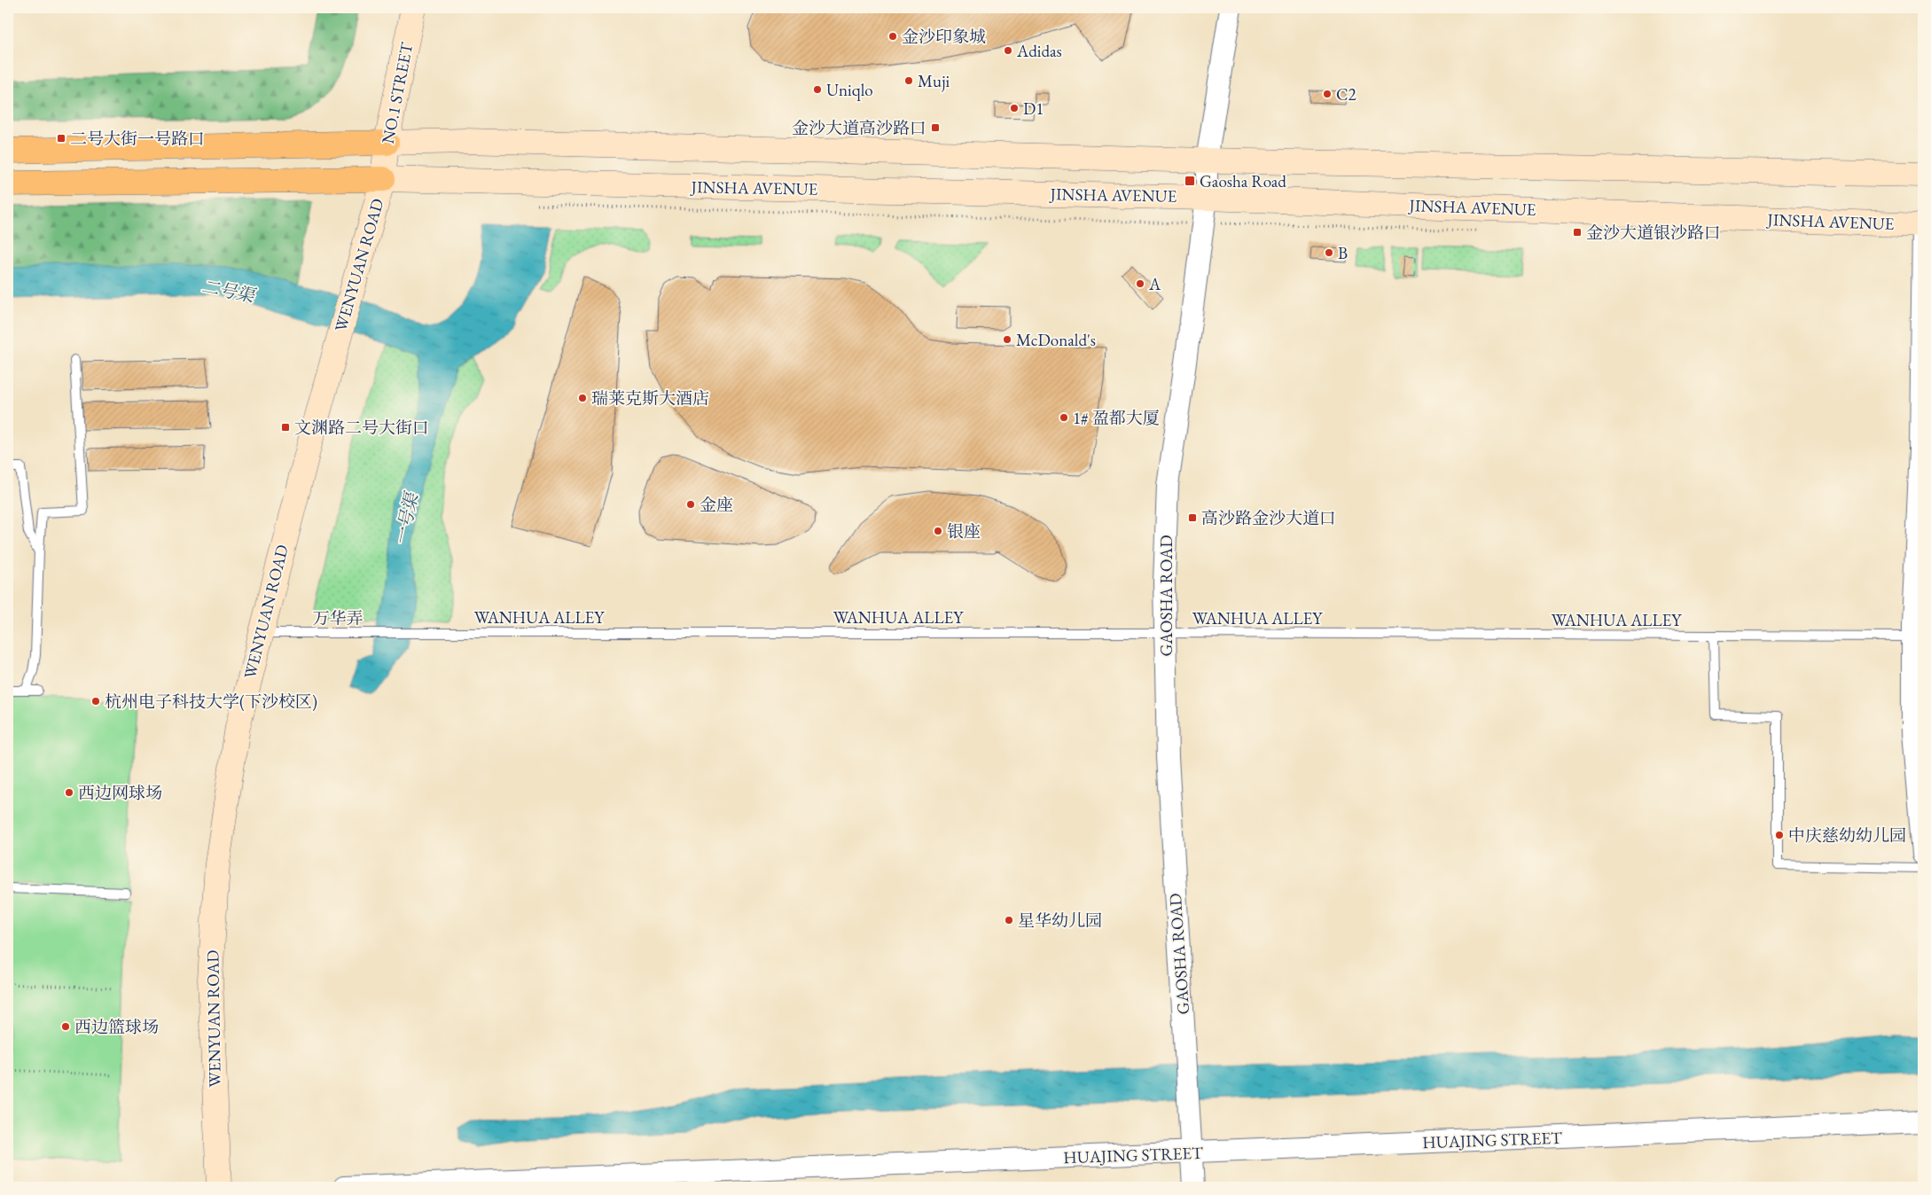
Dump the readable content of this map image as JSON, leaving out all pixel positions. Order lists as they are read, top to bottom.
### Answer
{
  "streets": {
    "main road": ["NO.1 STREET", "JINSHA AVENUE", "WENYUAN ROAD"],
    "street": ["GAOSHA ROAD", "HUAJING STREET"],
    "lane": ["WANHUA ALLEY", "万华弄"]
  },
  "crossings": [
    ["NO.1 STREET", "JINSHA AVENUE"],
    ["NO.1 STREET", "WENYUAN ROAD"],
    ["JINSHA AVENUE", "WENYUAN ROAD"],
    ["JINSHA AVENUE", "GAOSHA ROAD"],
    ["WENYUAN ROAD", "万华弄"],
    ["GAOSHA ROAD", "WANHUA ALLEY"],
    ["GAOSHA ROAD", "HUAJING STREET"],
    ["WANHUA ALLEY", "万华弄"]
  ],
  "water": ["二号渠", "一号渠"],
  "places": {
    "other": [
      "金沙印象城",
      "Adidas",
      "Muji",
      "Uniqlo",
      "C2",
      "D1",
      "B",
      "A",
      "McDonald's",
      "瑞莱克斯大酒店",
      "1# 盈都大厦",
      "金座",
      "银座",
      "杭州电子科技大学(下沙校区)",
      "西边网球场",
      "中庆慈幼幼儿园",
      "星华幼儿园",
      "西边篮球场"
    ],
    "transit": [
      "金沙大道高沙路口",
      "二号大街一号路口",
      "Gaosha Road",
      "金沙大道银沙路口",
      "文渊路二号大街口",
      "高沙路金沙大道口"
    ]
  }
}
